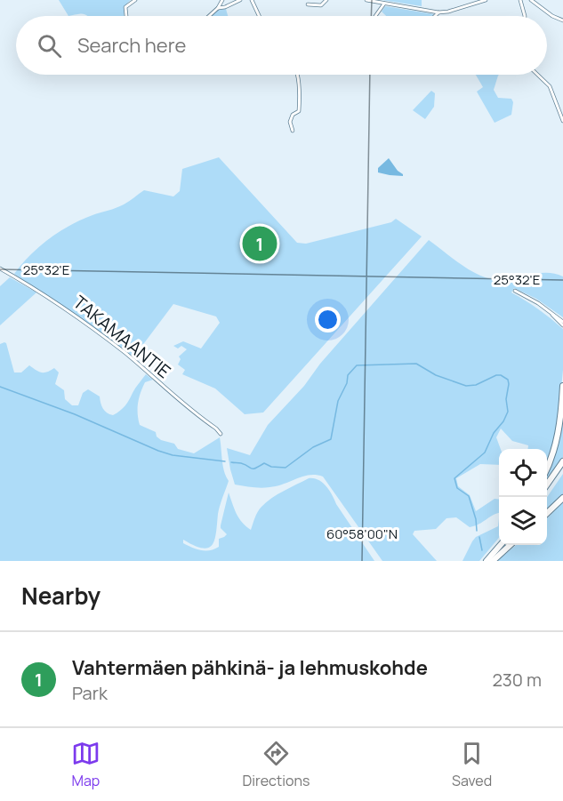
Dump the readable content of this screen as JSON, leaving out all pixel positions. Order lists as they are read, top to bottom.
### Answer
{
  "streets": {
    "street": ["TAKAMAANTIE"]
  },
  "page": {
    "search": "Search here",
    "pins": "1",
    "heading": "Nearby",
    "list": [
      {
        "mark": "1",
        "name": "Vahtermäen pähkinä- ja lehmuskohde",
        "note": "Park",
        "value": "230 m"
      }
    ],
    "nav": ["Map", "Directions", "Saved"]
  },
  "coordinates": ["25°32'E", "60°58'00\"N"]
}
